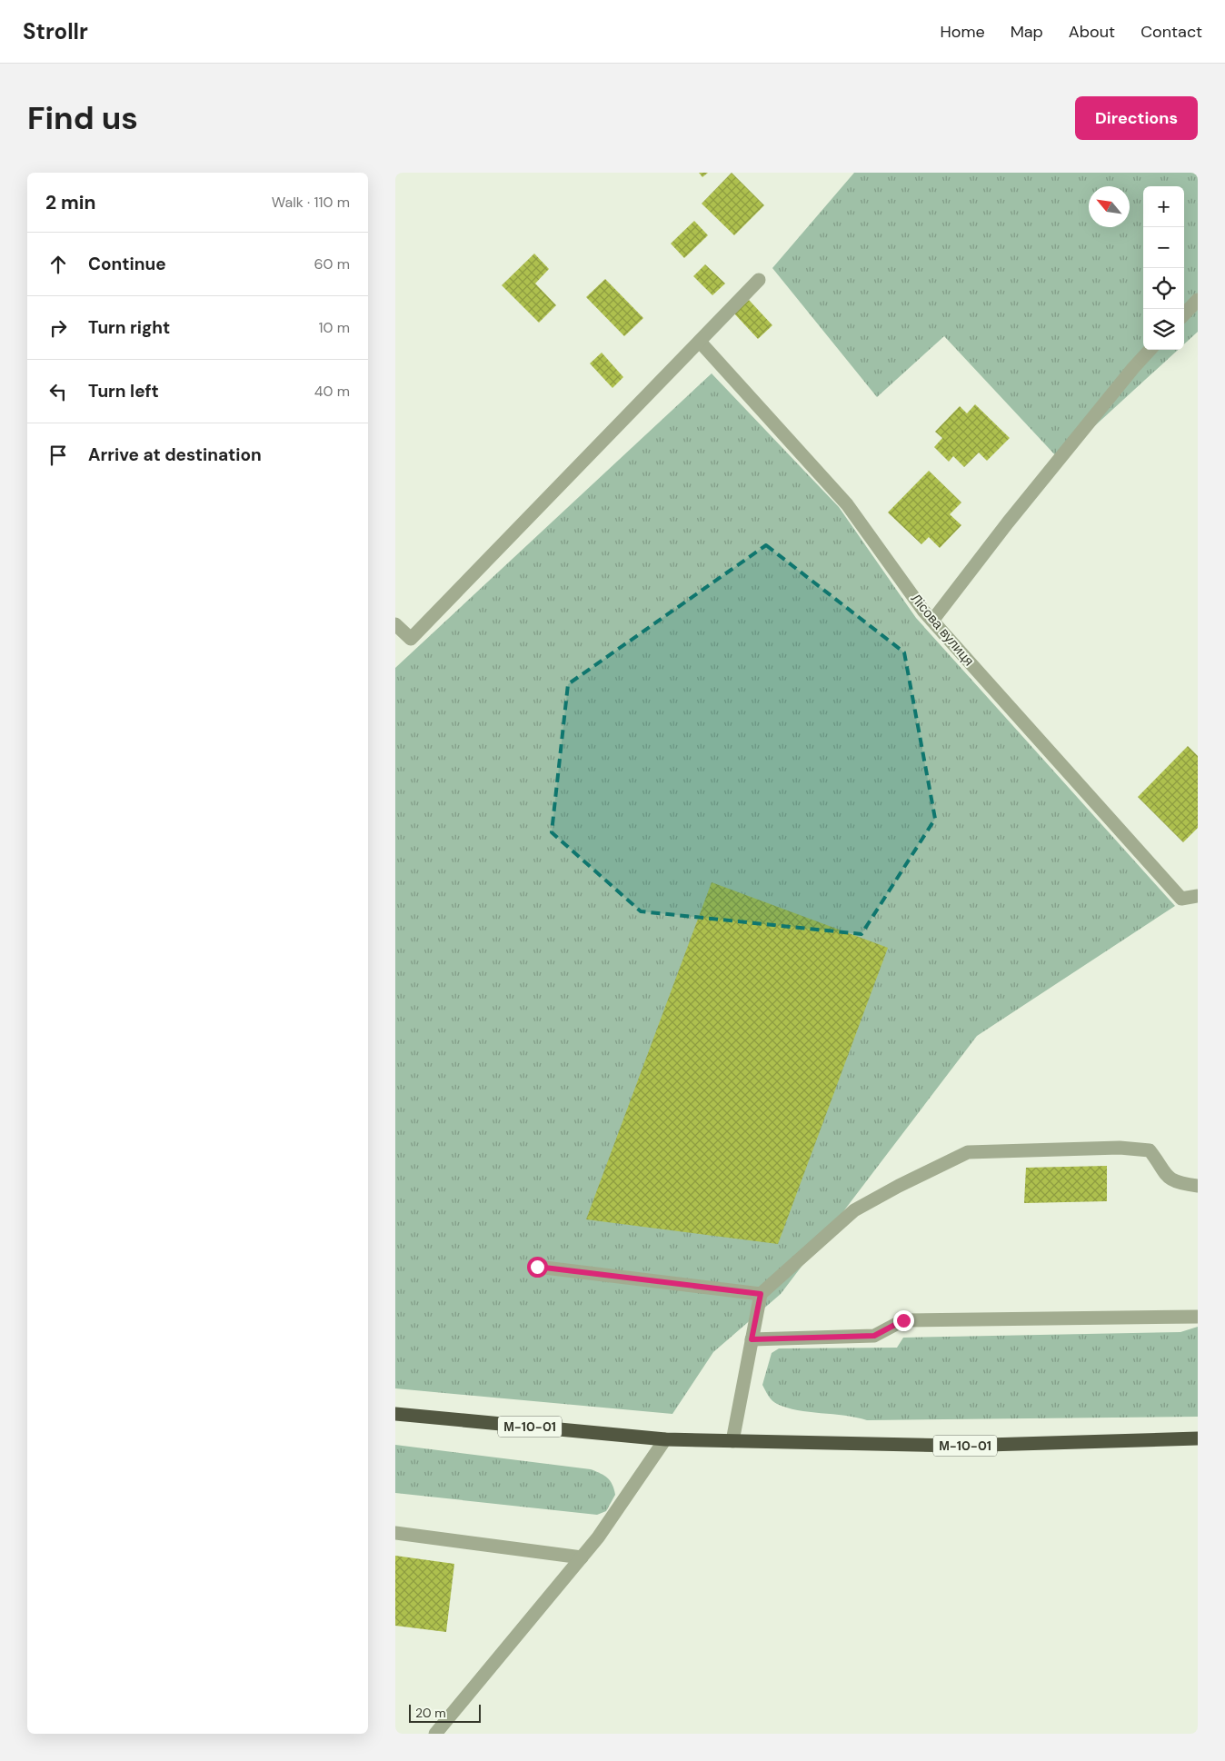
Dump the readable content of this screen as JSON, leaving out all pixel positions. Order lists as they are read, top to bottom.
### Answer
{
  "streets": {
    "highway": ["М-10-01"],
    "street": ["Лісова вулиця"]
  },
  "scale_bar": "20 m",
  "north": "top left",
  "page": {
    "header": "Strollr",
    "nav": [
      "Home",
      "Map",
      "About",
      "Contact"
    ],
    "buttons": "Directions",
    "title": "Find us",
    "heading": ["2 min", "Walk · 110 m"],
    "map_buttons": ["+", "−"],
    "list": [
      ["Continue", "60 m"],
      ["Turn right", "10 m"],
      ["Turn left", "40 m"],
      "Arrive at destination"
    ],
    "scale": "20 m"
  }
}
